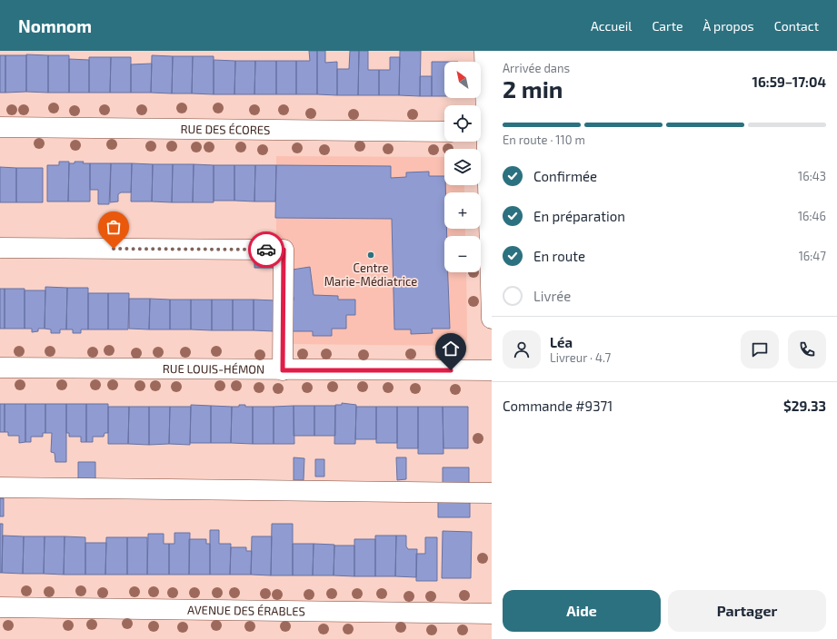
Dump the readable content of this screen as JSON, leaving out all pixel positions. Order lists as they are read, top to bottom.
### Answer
{
  "streets": {
    "street": ["RUE DES ÉCORES", "RUE LOUIS-HÉMON", "AVENUE DES ÉRABLES"]
  },
  "places": ["Centre Marie-Médiatrice"],
  "north": "top left",
  "page": {
    "header": "Nomnom",
    "nav": [
      "Accueil",
      "Carte",
      "À propos",
      "Contact"
    ],
    "heading": ["2 min", "Arrivée dans", "16:59–17:04"],
    "panel": [
      "Léa",
      "Livreur · 4.7",
      "Commande #9371",
      "$29.33"
    ],
    "map_buttons": ["+", "−"],
    "bar": "En route · 110 m",
    "list": [
      ["Confirmée", "16:43"],
      ["En préparation", "16:46"],
      ["En route", "16:47"],
      "Livrée"
    ],
    "buttons": ["Aide", "Partager"]
  }
}
